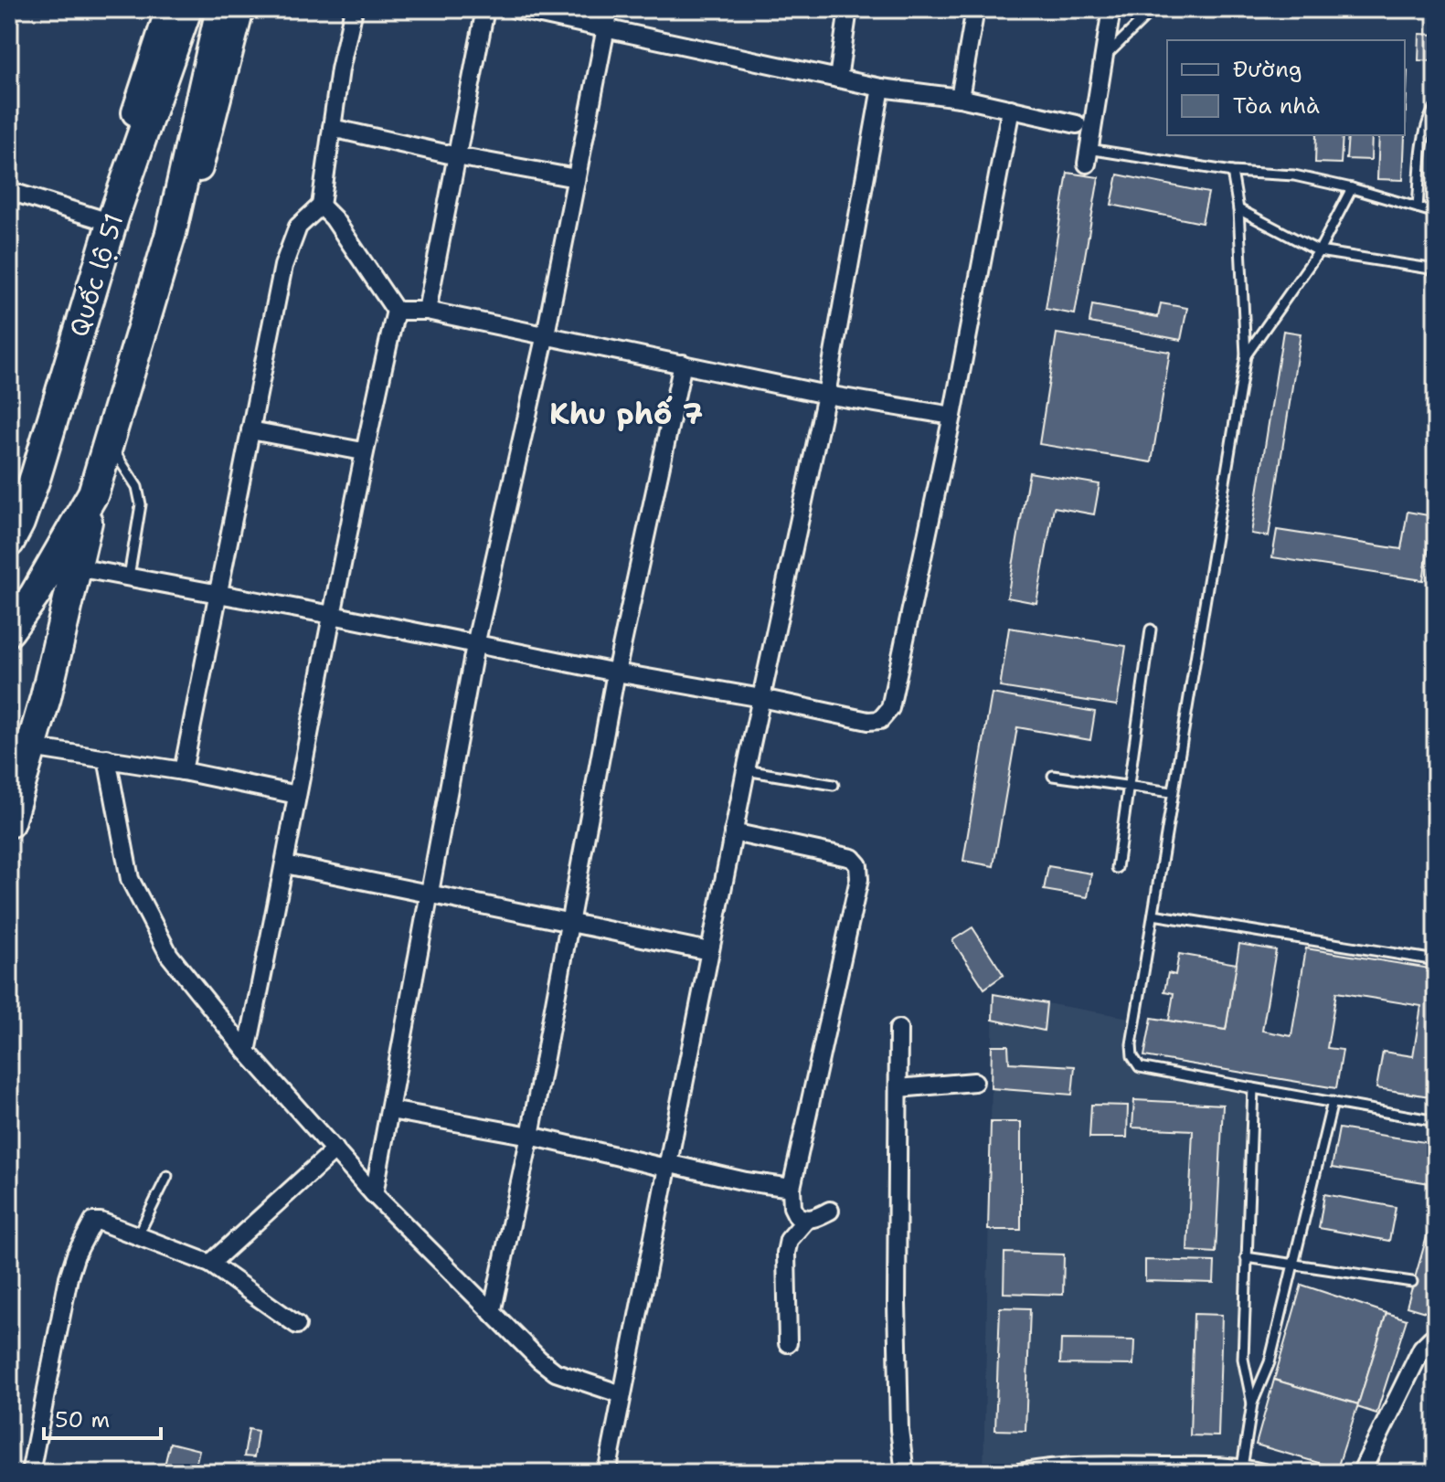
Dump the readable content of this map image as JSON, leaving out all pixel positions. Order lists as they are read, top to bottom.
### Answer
{
  "streets": {
    "highway": ["Quốc lộ 51"]
  },
  "districts": ["Khu phố 7"],
  "legend": ["Đường", "Tòa nhà"],
  "scale_bar": "50 m"
}
